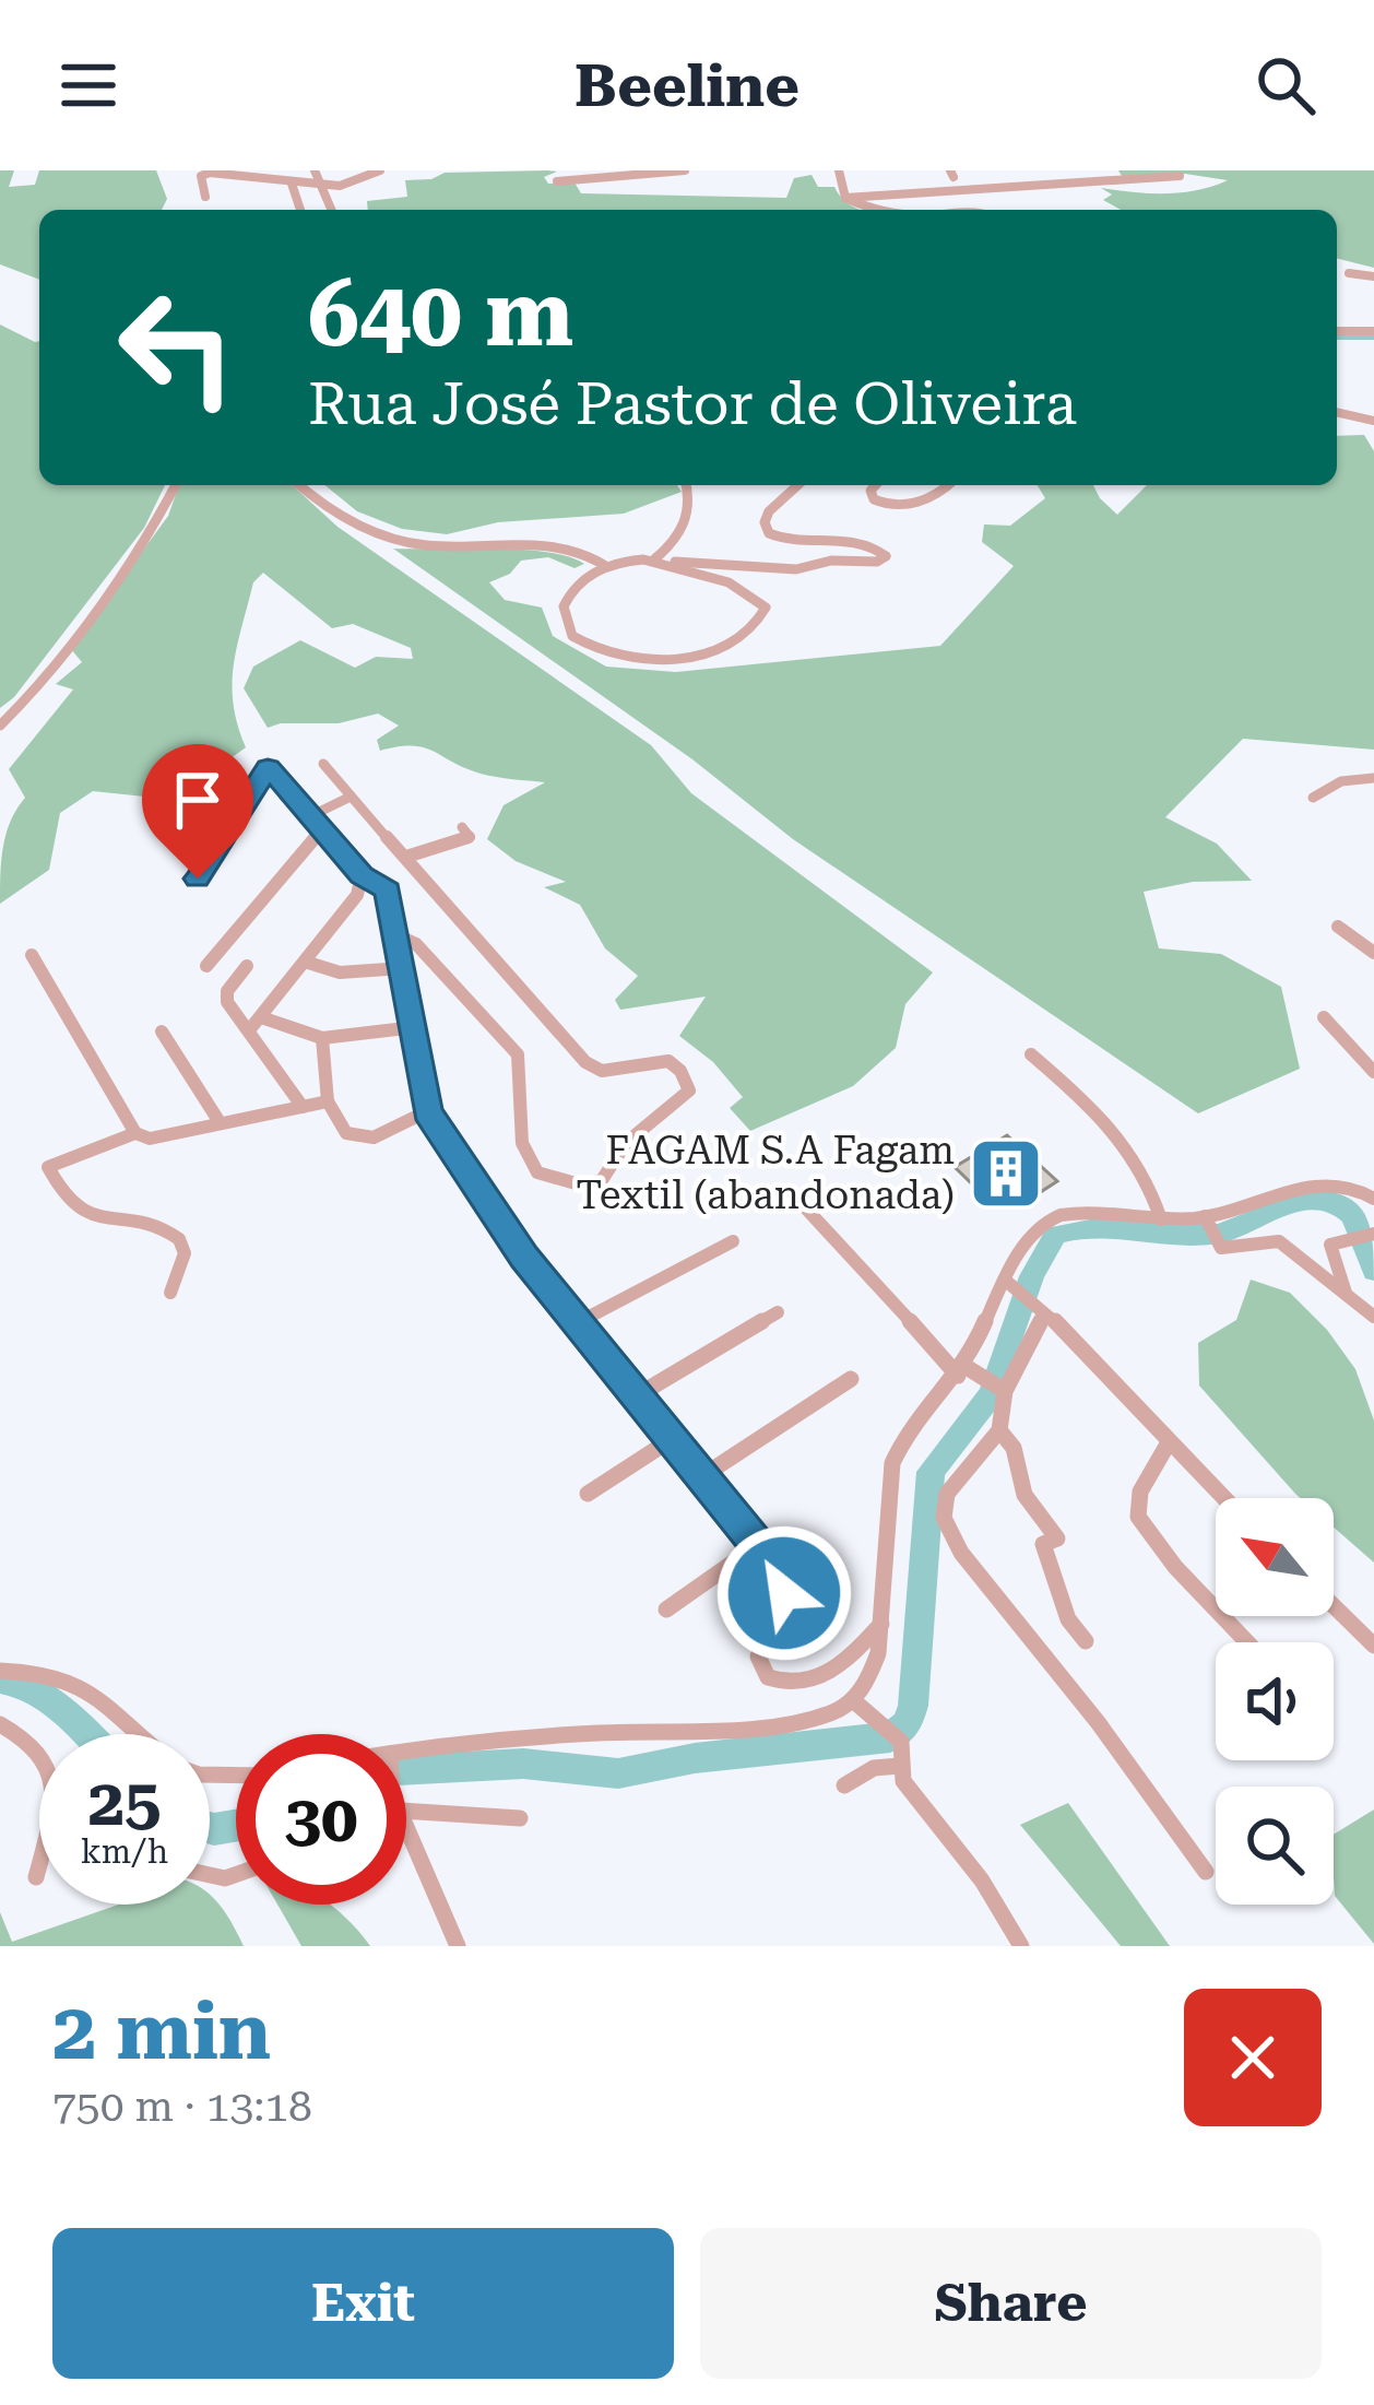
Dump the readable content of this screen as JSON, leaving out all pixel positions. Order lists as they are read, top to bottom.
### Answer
{
  "places": {
    "building": ["FAGAM S.A Fagam Textil (abandonada)"]
  },
  "north": "top left",
  "page": {
    "header": "Beeline",
    "turn": ["640 m", "Rua José Pastor de Oliveira"],
    "speed": "25 km/h",
    "limit": "30",
    "heading": ["2 min", "750 m · 13:18"],
    "buttons": ["Exit", "Share"]
  }
}
